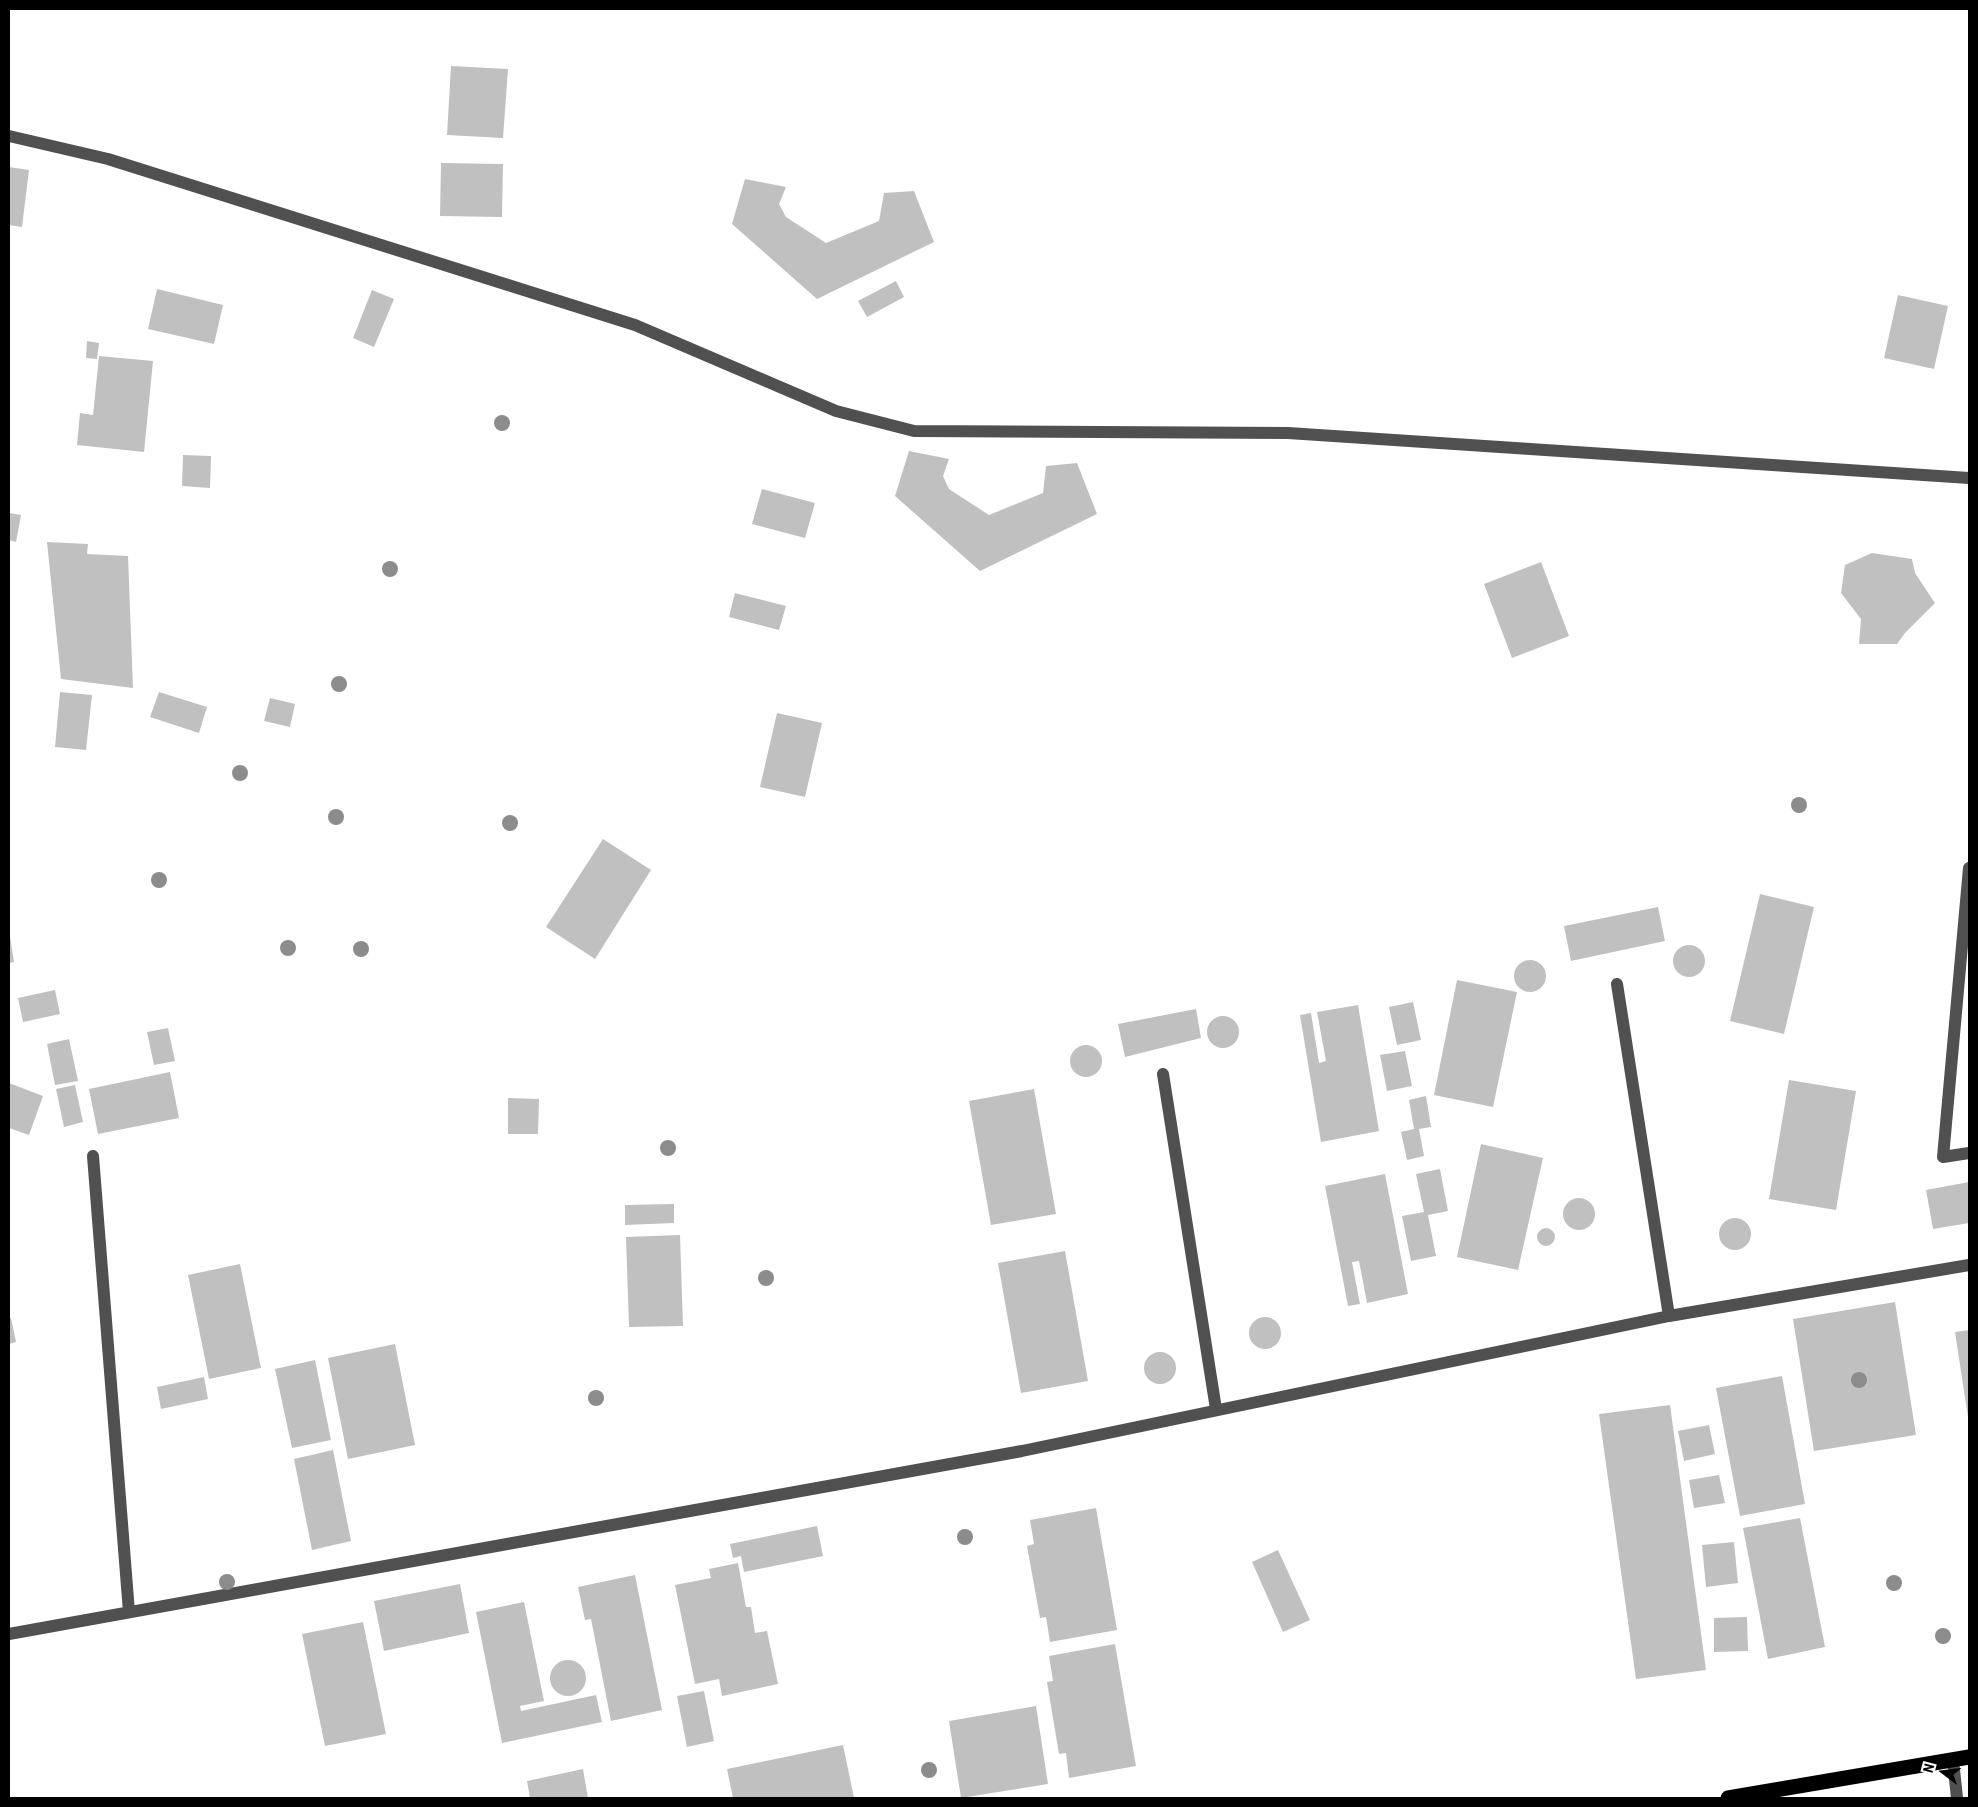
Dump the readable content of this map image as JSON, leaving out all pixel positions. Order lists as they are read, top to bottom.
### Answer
{
  "north": "left"
}
